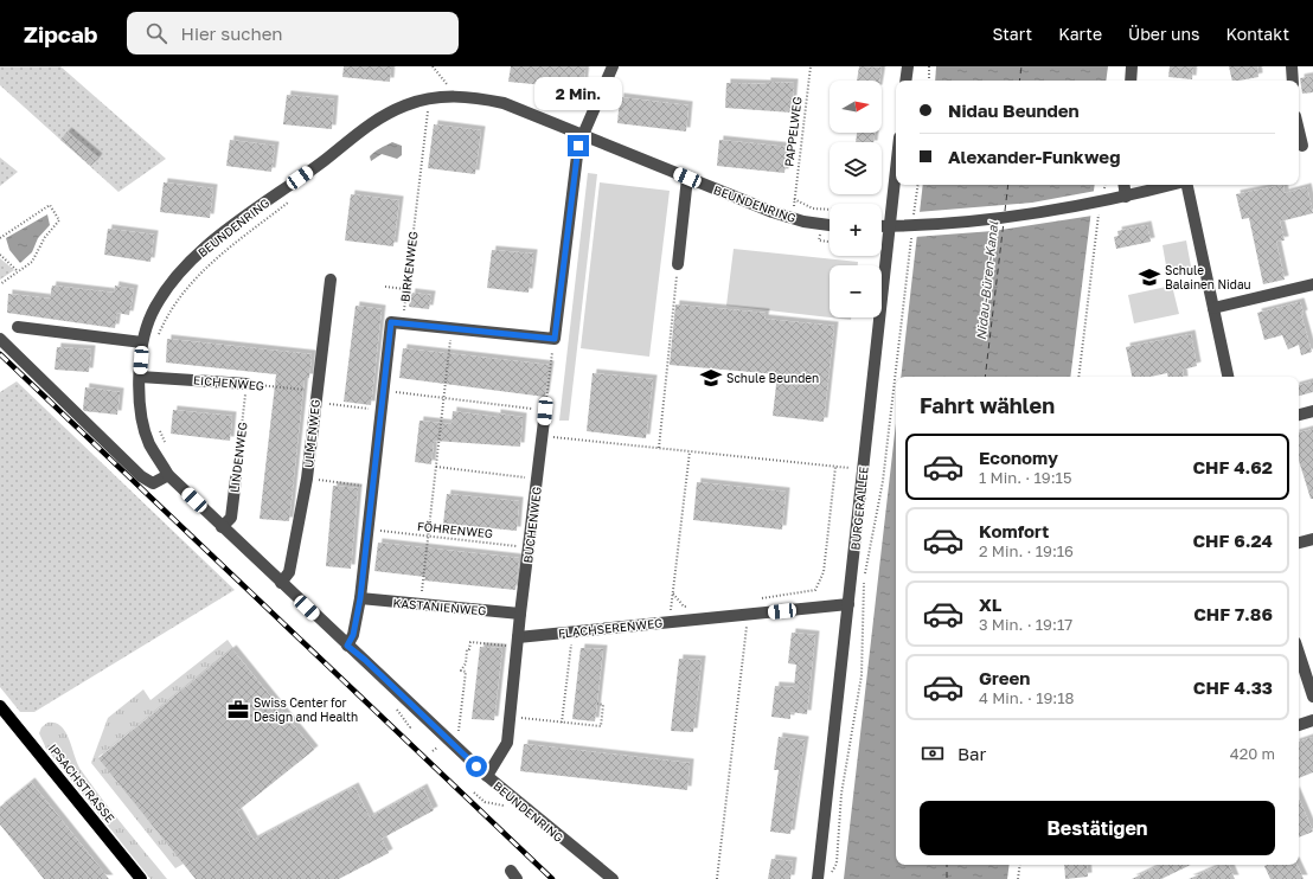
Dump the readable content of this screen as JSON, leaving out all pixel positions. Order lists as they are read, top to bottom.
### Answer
{
  "streets": {
    "main road": ["IPSACHSTRASSE"],
    "street": [
      "BEUNDENRING",
      "EICHENWEG",
      "ULMENWEG",
      "LINDENWEG",
      "BURGERALLEE",
      "BUCHENWEG",
      "KASTANIENWEG",
      "FLACHSERENWEG"
    ],
    "path": ["PAPPELWEG", "BIRKENWEG", "FÖHRENWEG"]
  },
  "crossings": [
    ["PAPPELWEG", "BURGERALLEE"],
    ["BEUNDENRING", "BIRKENWEG"],
    ["BEUNDENRING", "EICHENWEG"],
    ["BEUNDENRING", "ULMENWEG"],
    ["BEUNDENRING", "LINDENWEG"],
    ["EICHENWEG", "ULMENWEG"],
    ["EICHENWEG", "LINDENWEG"],
    ["BURGERALLEE", "FLACHSERENWEG"],
    ["BUCHENWEG", "FÖHRENWEG"],
    ["BUCHENWEG", "KASTANIENWEG"],
    ["BUCHENWEG", "FLACHSERENWEG"]
  ],
  "water": ["Nidau-Büren-Kanal"],
  "places": {
    "school or university": ["Schule Balainen Nidau", "Schule Beunden"],
    "office": ["Swiss Center for Design and Health"]
  },
  "north": "right",
  "page": {
    "header": "Zipcab",
    "search": "Hier suchen",
    "nav": [
      "Start",
      "Karte",
      "Über uns",
      "Kontakt"
    ],
    "bubble": "2 Min.",
    "map_buttons": ["+", "−"],
    "banner": ["Nidau Beunden", "Alexander-Funkweg"],
    "heading": "Fahrt wählen",
    "list": [
      {
        "name": "Economy",
        "note": "1 Min. · 19:15",
        "value": "CHF 4.62"
      },
      {
        "name": "Komfort",
        "note": "2 Min. · 19:16",
        "value": "CHF 6.24"
      },
      {
        "name": "XL",
        "note": "3 Min. · 19:17",
        "value": "CHF 7.86"
      },
      {
        "name": "Green",
        "note": "4 Min. · 19:18",
        "value": "CHF 4.33"
      }
    ],
    "pay": ["Bar", "420 m"],
    "buttons": "Bestätigen"
  }
}
